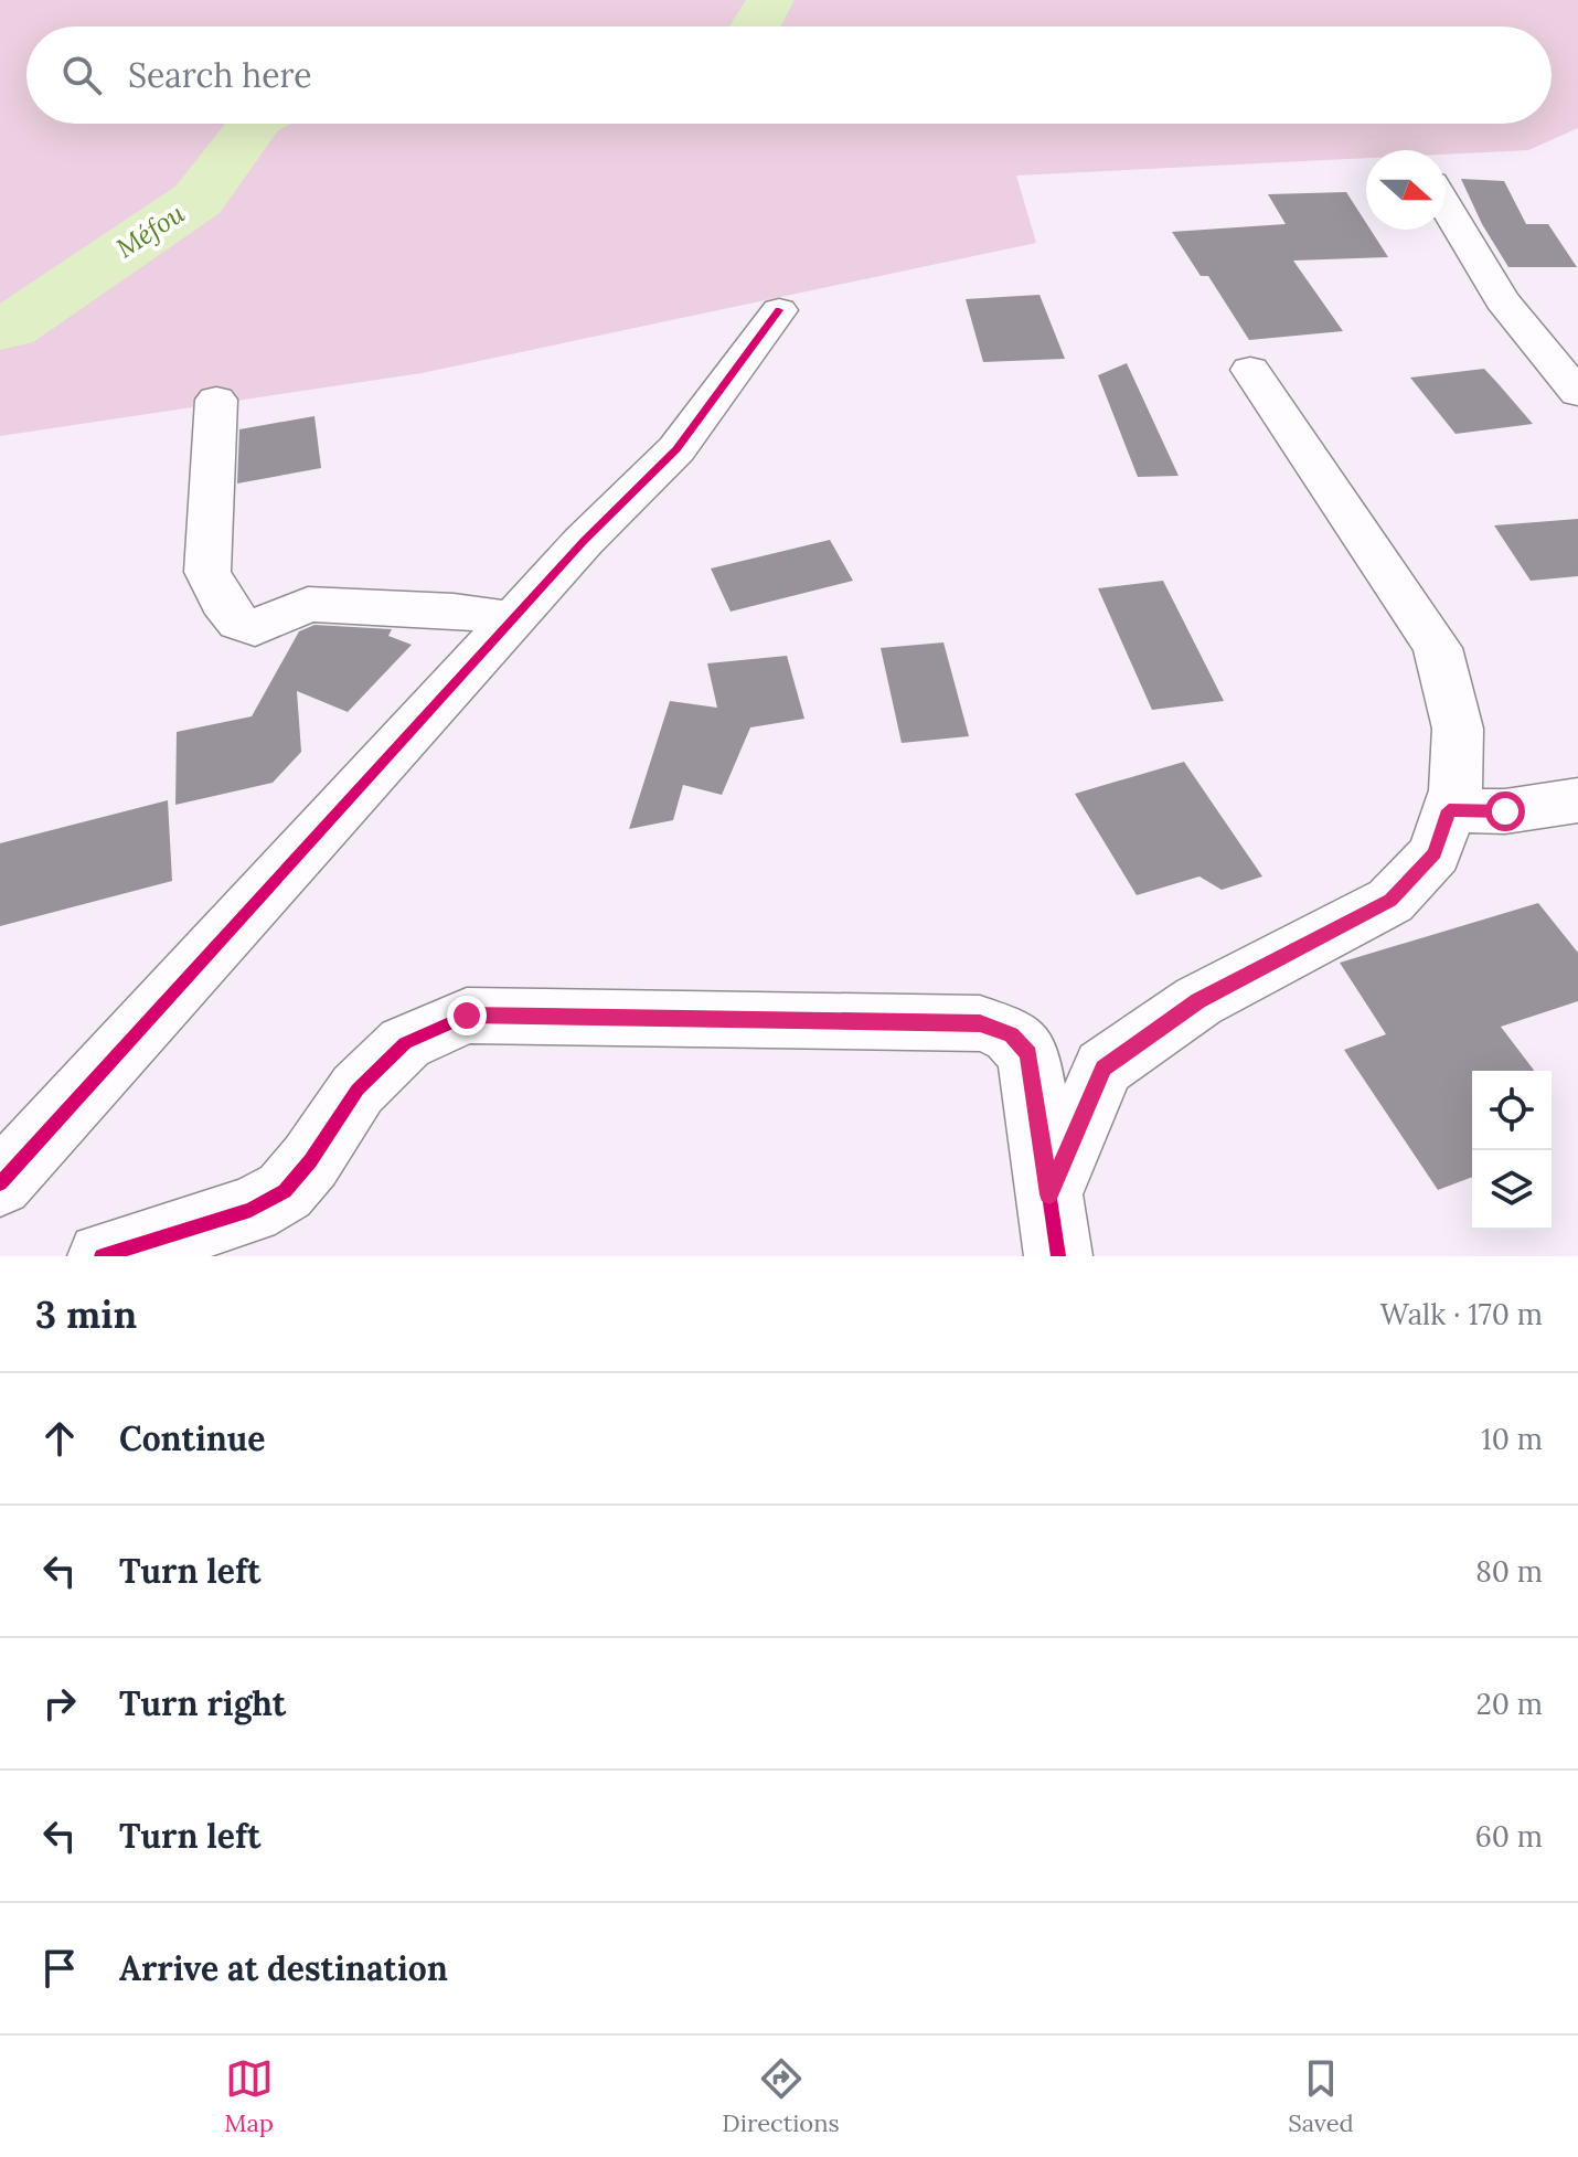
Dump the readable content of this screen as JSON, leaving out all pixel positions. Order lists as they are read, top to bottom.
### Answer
{
  "water": ["Méfou"],
  "north": "right",
  "page": {
    "search": "Search here",
    "heading": ["3 min", "Walk · 170 m"],
    "list": [
      ["Continue", "10 m"],
      ["Turn left", "80 m"],
      ["Turn right", "20 m"],
      ["Turn left", "60 m"],
      "Arrive at destination"
    ],
    "nav": ["Map", "Directions", "Saved"]
  }
}
